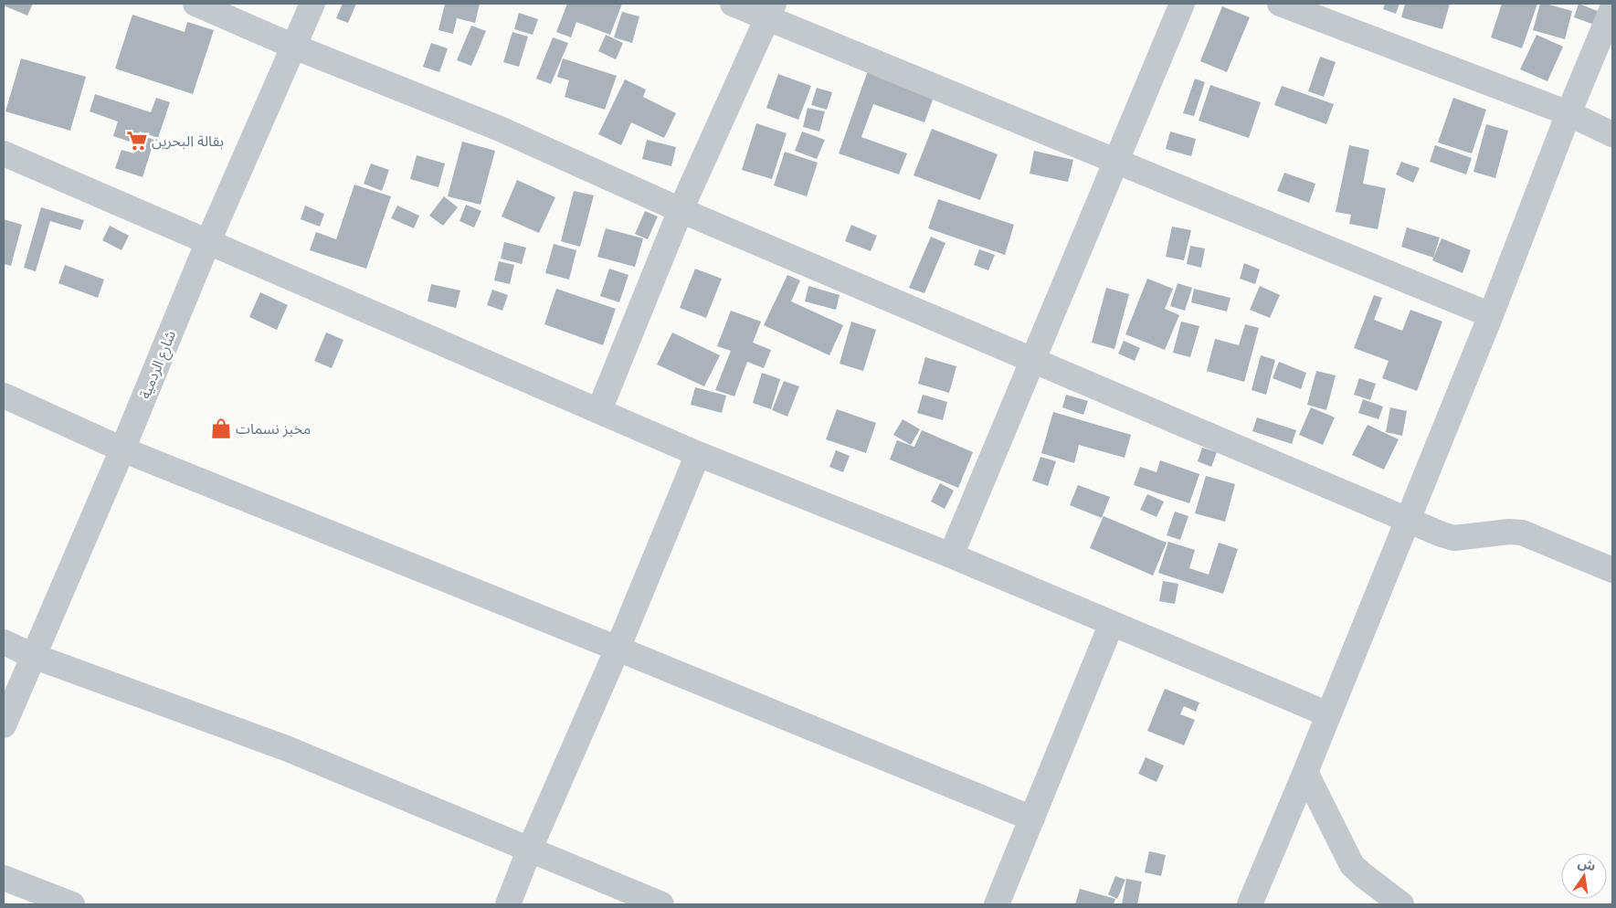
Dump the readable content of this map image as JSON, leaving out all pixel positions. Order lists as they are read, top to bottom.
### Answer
{
  "streets": {
    "street": ["شارع الردمية"]
  },
  "places": {
    "supermarket": ["بقالة البحرين"],
    "shop": ["مخبز نسمات"]
  },
  "north": "top"
}
